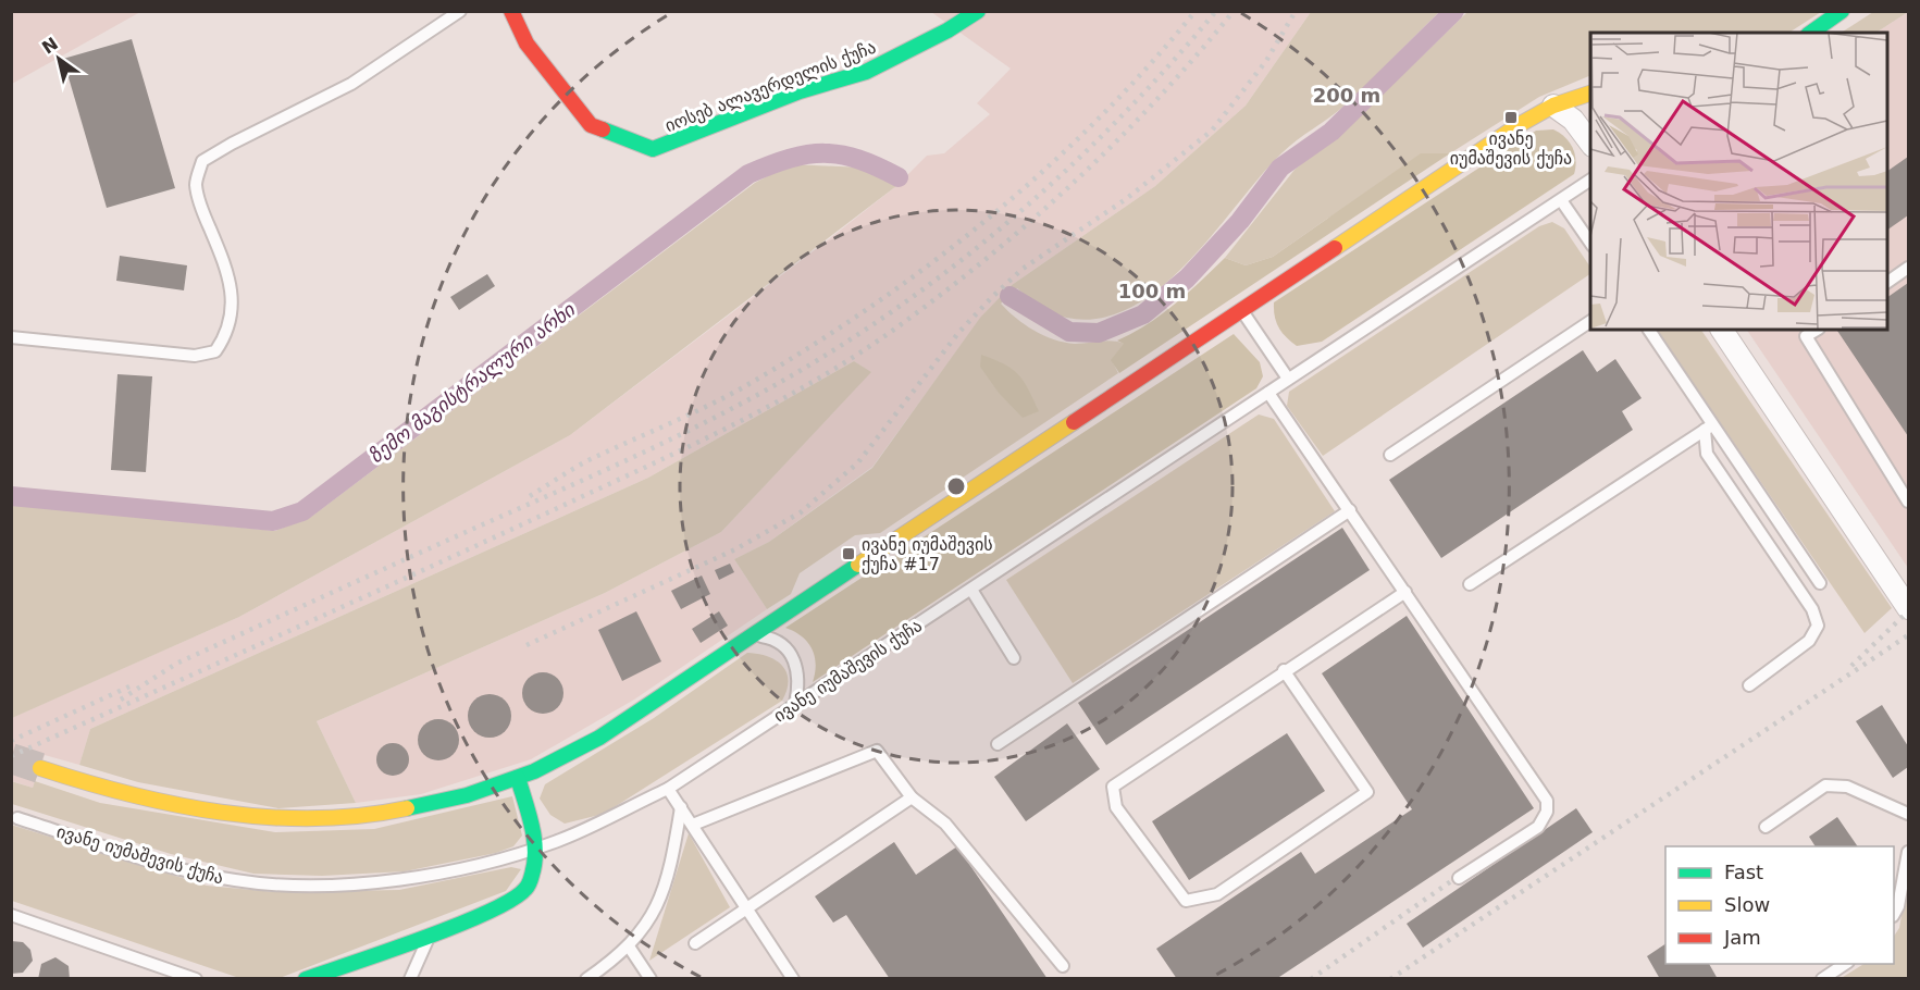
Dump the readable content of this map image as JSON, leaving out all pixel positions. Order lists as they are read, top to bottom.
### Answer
{
  "streets": {
    "street": ["იოსებ ალავერდელის ქუჩა"],
    "lane": ["ივანე იუმაშევის ქუჩა"]
  },
  "water": ["ზემო მაგისტრალური არხი"],
  "places": {
    "transit": ["ივანე იუმაშევის ქუჩა", "ივანე იუმაშევის ქუჩა #17"]
  },
  "legend": ["Fast", "Slow", "Jam"],
  "north": "top left",
  "rings": ["200 m", "100 m"]
}
